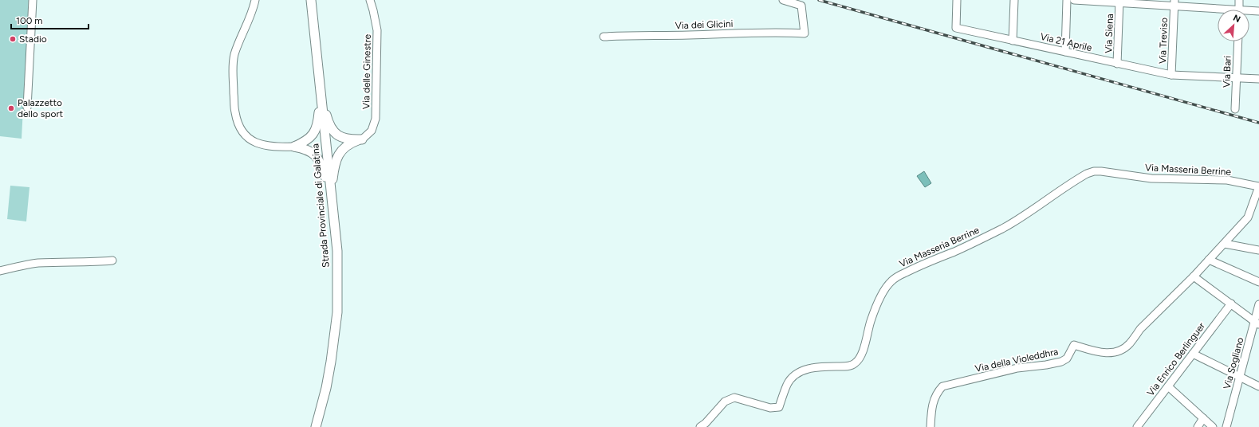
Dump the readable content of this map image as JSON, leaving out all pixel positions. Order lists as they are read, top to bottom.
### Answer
{
  "streets": {
    "main road": ["Strada Provinciale di Galatina"],
    "street": [
      "Via dei Glicini",
      "Via Siena",
      "Via Treviso",
      "Via 21 Aprile",
      "Via delle Ginestre",
      "Via Bari",
      "Via Masseria Berrine",
      "Via Enrico Berlinguer",
      "Via della Violeddhra",
      "Via Sogliano"
    ]
  },
  "crossings": [
    ["Via Siena", "Via 21 Aprile"],
    ["Via Treviso", "Via 21 Aprile"],
    ["Via 21 Aprile", "Via Bari"]
  ],
  "places": ["Stadio", "Palazzetto dello sport"],
  "scale_bar": "100 m",
  "north": "top right"
}
